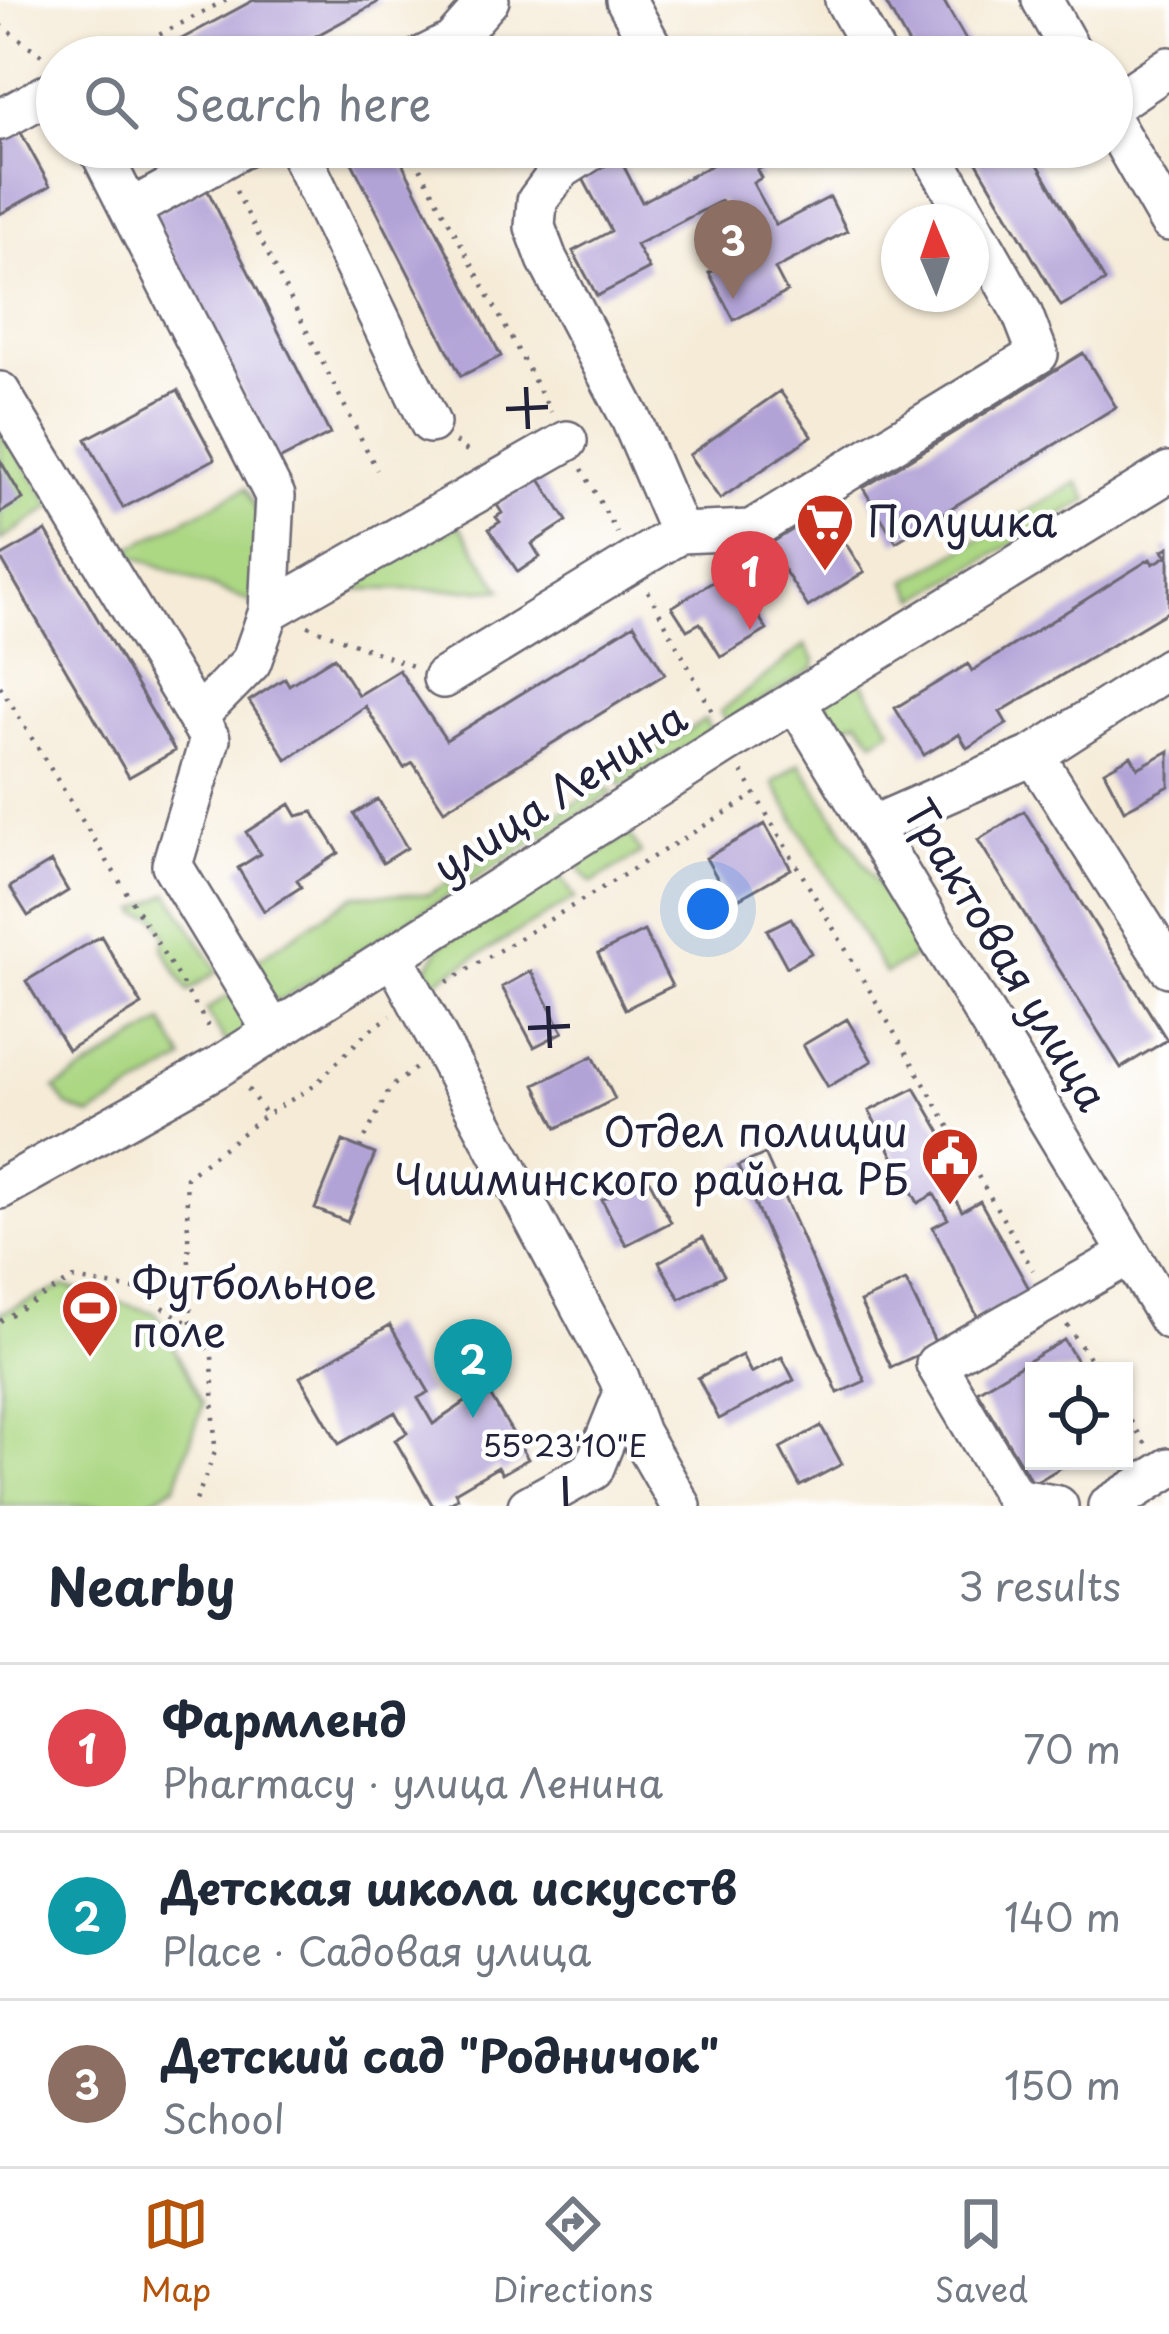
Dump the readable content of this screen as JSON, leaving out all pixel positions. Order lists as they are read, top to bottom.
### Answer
{
  "streets": {
    "street": ["улица Ленина", "Трактовая улица"]
  },
  "crossings": [
    ["улица Ленина", "Трактовая улица"]
  ],
  "places": {
    "supermarket": ["Полушка"],
    "public building": ["Отдел полиции Чишминского района РБ"],
    "sports": ["Футбольное поле"]
  },
  "north": "top",
  "page": {
    "search": "Search here",
    "pins": ["3", "1", "2"],
    "heading": ["Nearby", "3 results"],
    "list": [
      {
        "mark": "1",
        "name": "Фармленд",
        "note": "Pharmacy · улица Ленина",
        "value": "70 m"
      },
      {
        "mark": "2",
        "name": "Детская школа искусств",
        "note": "Place · Садовая улица",
        "value": "140 m"
      },
      {
        "mark": "3",
        "name": "Детский сад \"Родничок\"",
        "note": "School",
        "value": "150 m"
      }
    ],
    "nav": ["Map", "Directions", "Saved"]
  },
  "coordinates": ["55°23'10\"E"]
}
